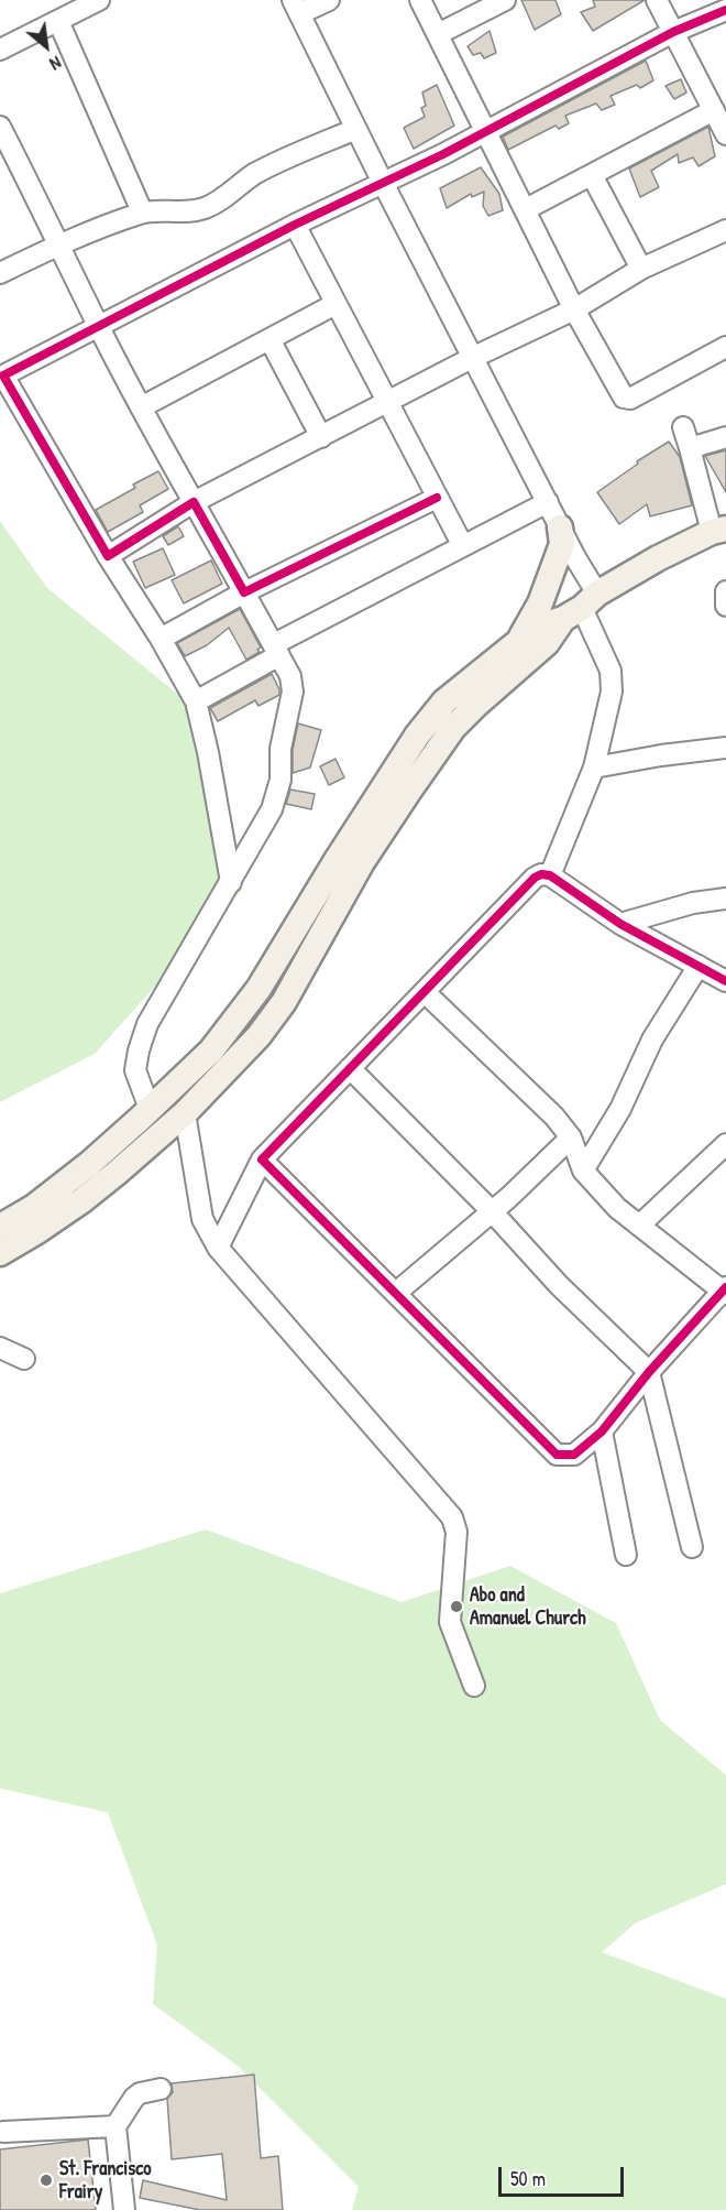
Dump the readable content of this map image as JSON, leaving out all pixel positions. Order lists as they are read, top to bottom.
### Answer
{
  "places": ["Abo and Amanuel Church", "St. Francisco Frairy"],
  "scale_bar": "50 m",
  "north": "bottom right"
}
